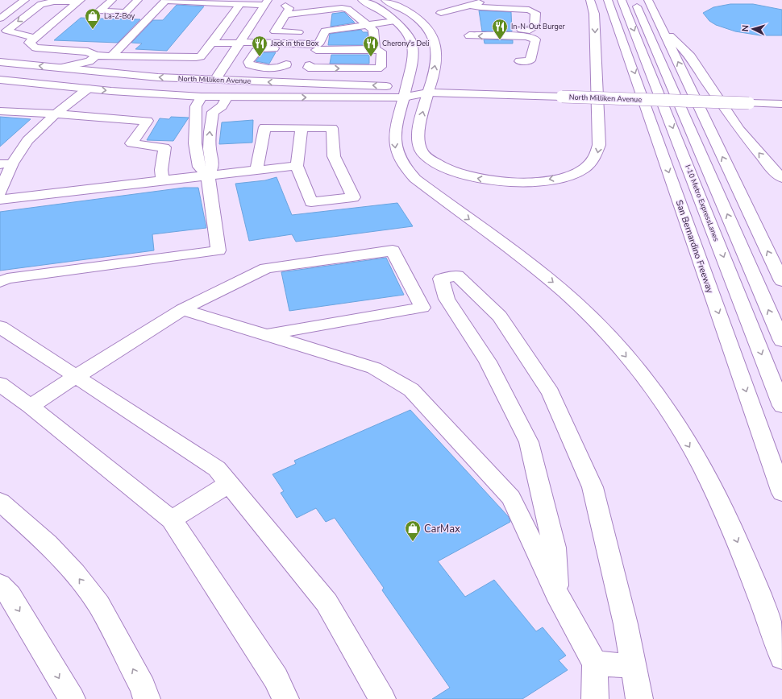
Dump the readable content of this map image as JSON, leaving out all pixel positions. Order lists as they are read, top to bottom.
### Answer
{
  "streets": {
    "main road": ["North Milliken Avenue", "I-10 Metro ExpressLanes", "San Bernardino Freeway"]
  },
  "places": {
    "shop": ["La-Z-Boy", "CarMax"],
    "restaurant": ["In-N-Out Burger", "Jack in the Box", "Cherony's Deli"]
  },
  "north": "left"
}
